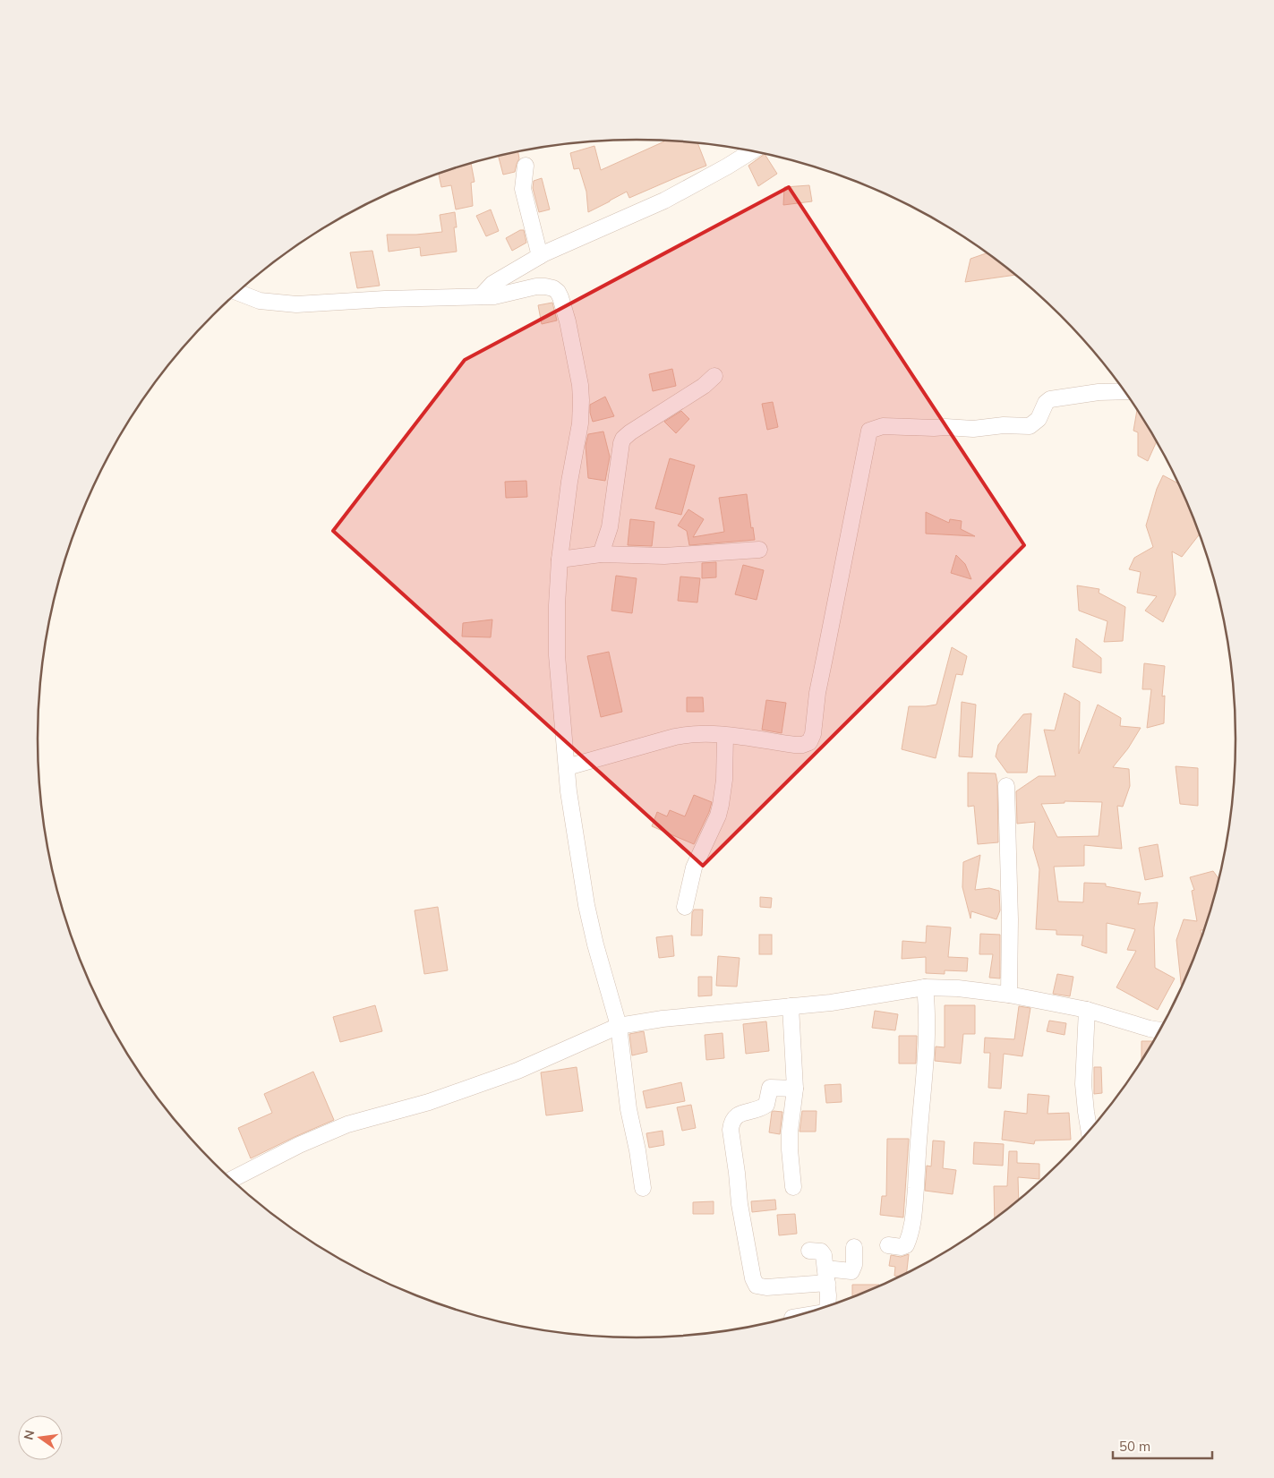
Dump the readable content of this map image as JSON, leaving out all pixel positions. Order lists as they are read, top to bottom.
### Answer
{
  "scale_bar": "50 m",
  "north": "left"
}
